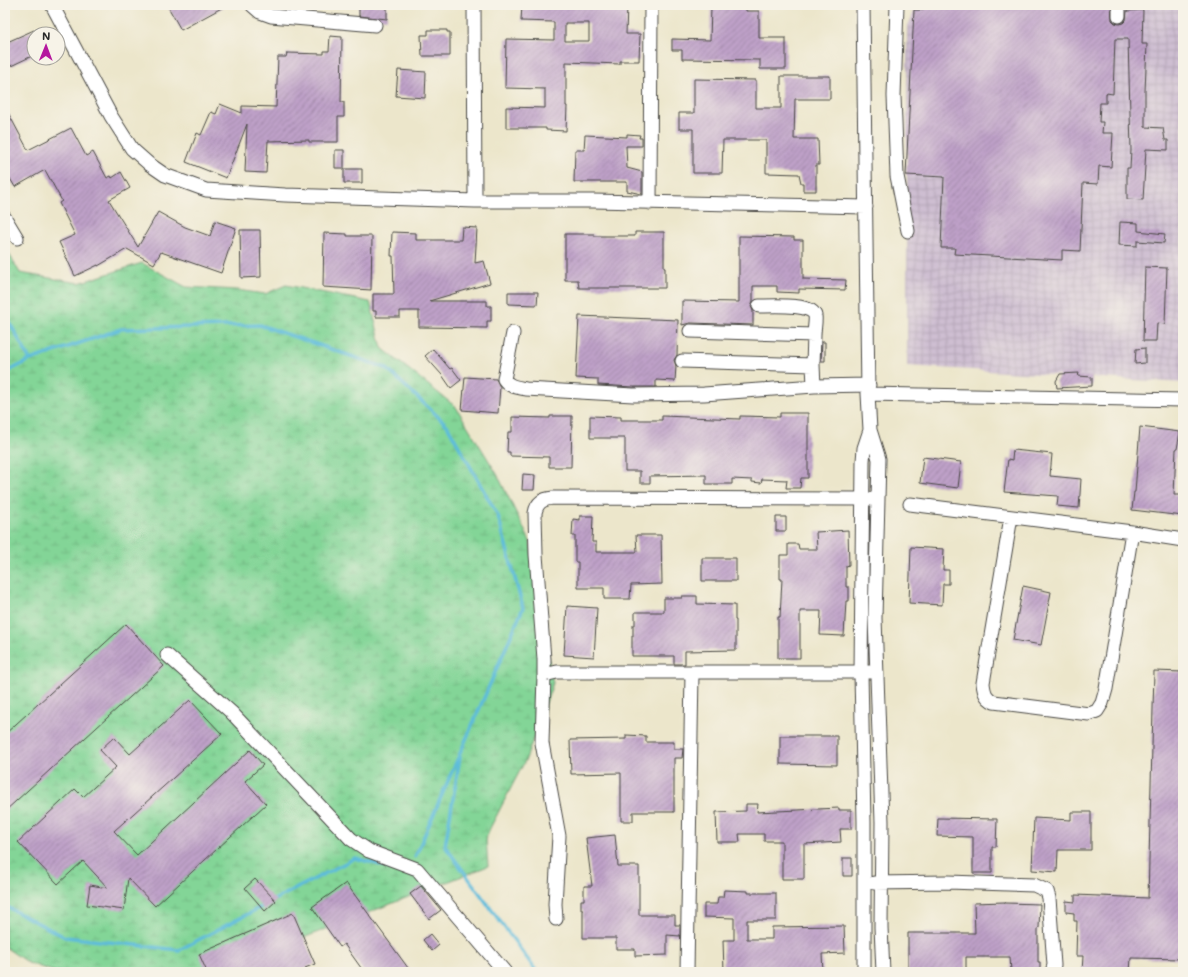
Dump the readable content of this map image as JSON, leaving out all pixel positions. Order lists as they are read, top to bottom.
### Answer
{
  "north": "top"
}
